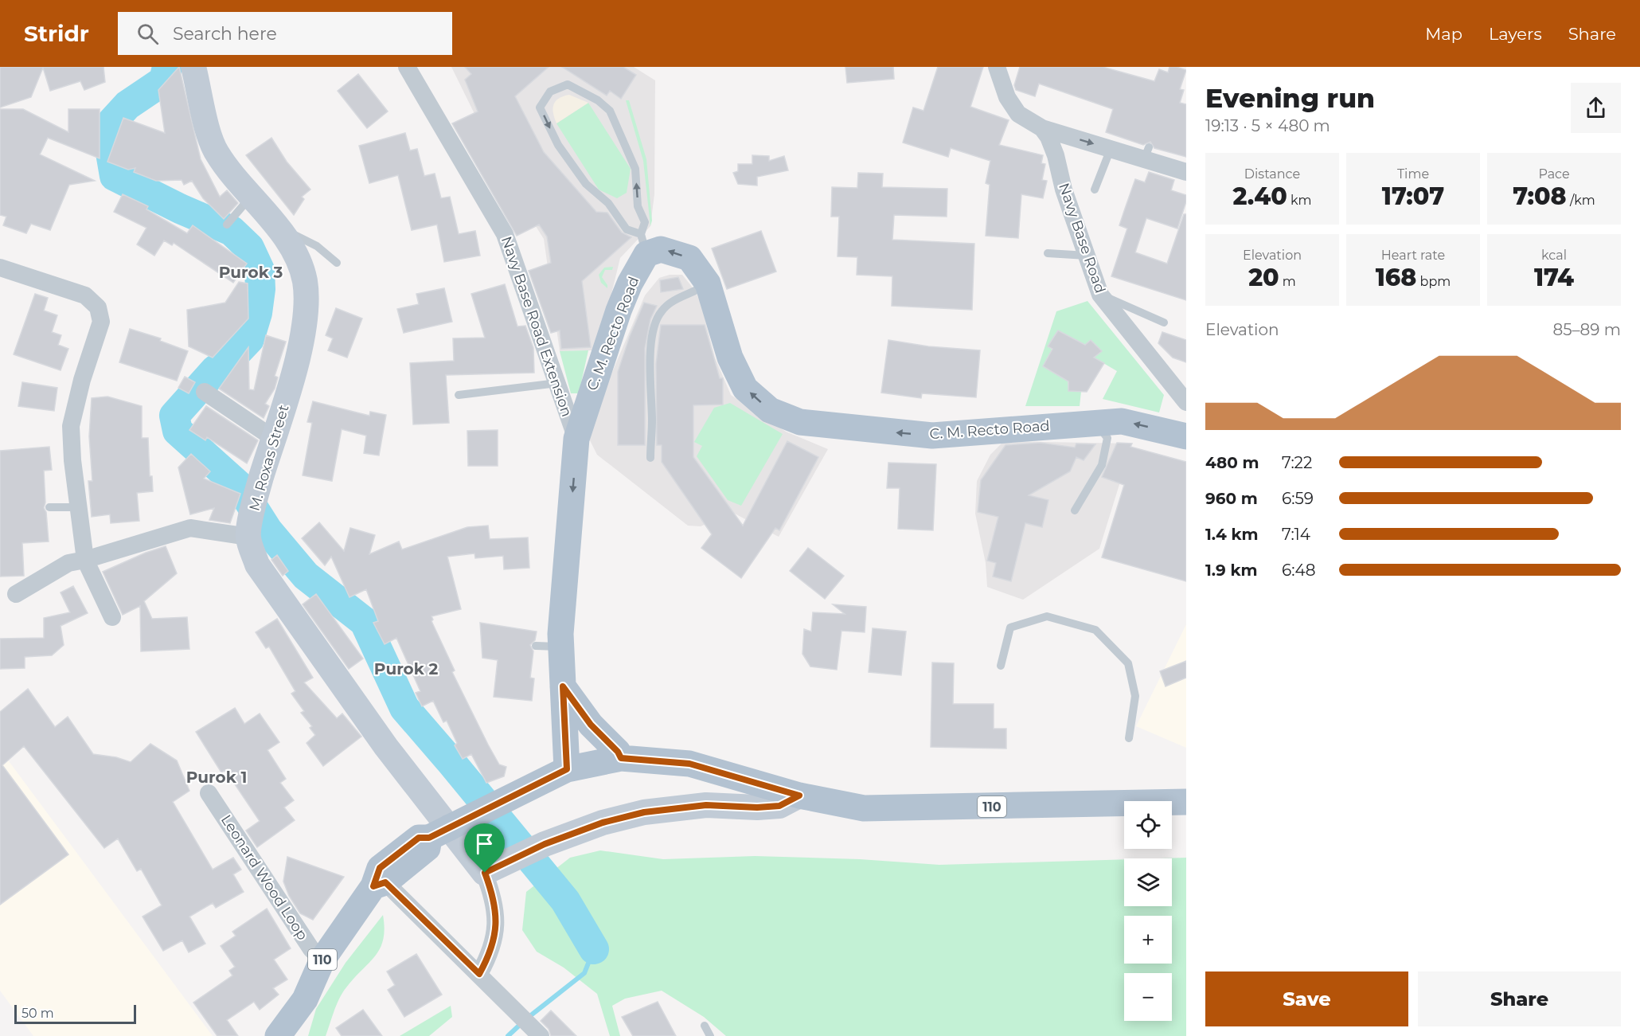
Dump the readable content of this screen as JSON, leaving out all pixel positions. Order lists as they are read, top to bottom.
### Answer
{
  "streets": {
    "main road": ["C. M. Recto Road", "M. Roxas Street", "110"],
    "street": ["Navy Base Road", "Navy Base Road Extension", "Leonard Wood Loop"]
  },
  "crossings": [
    ["Navy Base Road Extension", "C. M. Recto Road"],
    ["C. M. Recto Road", "110"],
    ["110", "Leonard Wood Loop"]
  ],
  "districts": ["Purok 3", "Purok 2", "Purok 1"],
  "scale_bar": "50 m",
  "page": {
    "header": "Stridr",
    "search": "Search here",
    "nav": ["Map", "Layers", "Share"],
    "heading": ["Evening run", "19:13 · 5 × 480 m"],
    "stats": [
      ["Distance", "2.40 km"],
      ["Time", "17:07"],
      ["Pace", "7:08 /km"],
      ["Elevation", "20 m"],
      ["Heart rate", "168 bpm"],
      ["kcal", "174"]
    ],
    "chart": ["Elevation", "85–89 m"],
    "list": [
      {
        "name": "480 m",
        "note": "7:22"
      },
      {
        "name": "960 m",
        "note": "6:59"
      },
      {
        "name": "1.4 km",
        "note": "7:14"
      },
      {
        "name": "1.9 km",
        "note": "6:48"
      }
    ],
    "map_buttons": ["+", "−"],
    "buttons": ["Save", "Share"],
    "scale": "50 m"
  }
}
